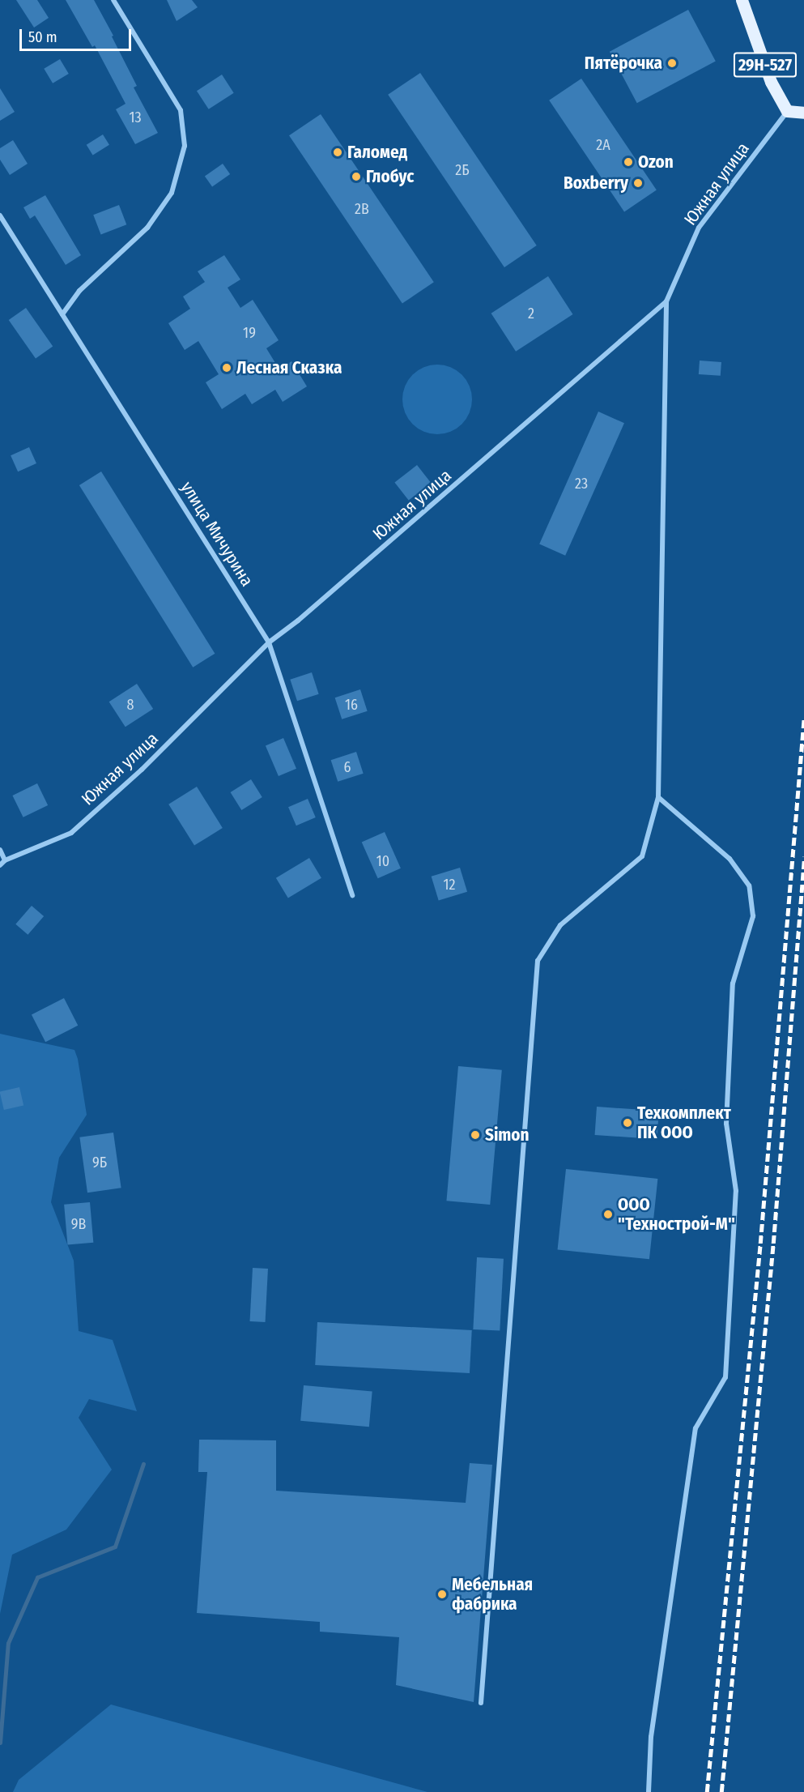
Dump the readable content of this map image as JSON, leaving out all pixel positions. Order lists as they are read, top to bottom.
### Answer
{
  "streets": {
    "main road": ["29Н-527"],
    "street": ["Южная улица", "улица Мичурина"]
  },
  "crossings": [
    ["29Н-527", "Южная улица"],
    ["Южная улица", "улица Мичурина"]
  ],
  "places": [
    "Пятёрочка",
    "Галомед",
    "Ozon",
    "Глобус",
    "Boxberry",
    "Лесная Сказка",
    "Техкомплект ПК ООО",
    "Simon",
    "ООО \"Технострой-М\"",
    "Мебельная фабрика"
  ],
  "house_numbers": [
    "13",
    "2А",
    "2Б",
    "2В",
    "2",
    "19",
    "23",
    "8",
    "16",
    "6",
    "10",
    "12",
    "9Б",
    "9В"
  ],
  "scale_bar": "50 m"
}
